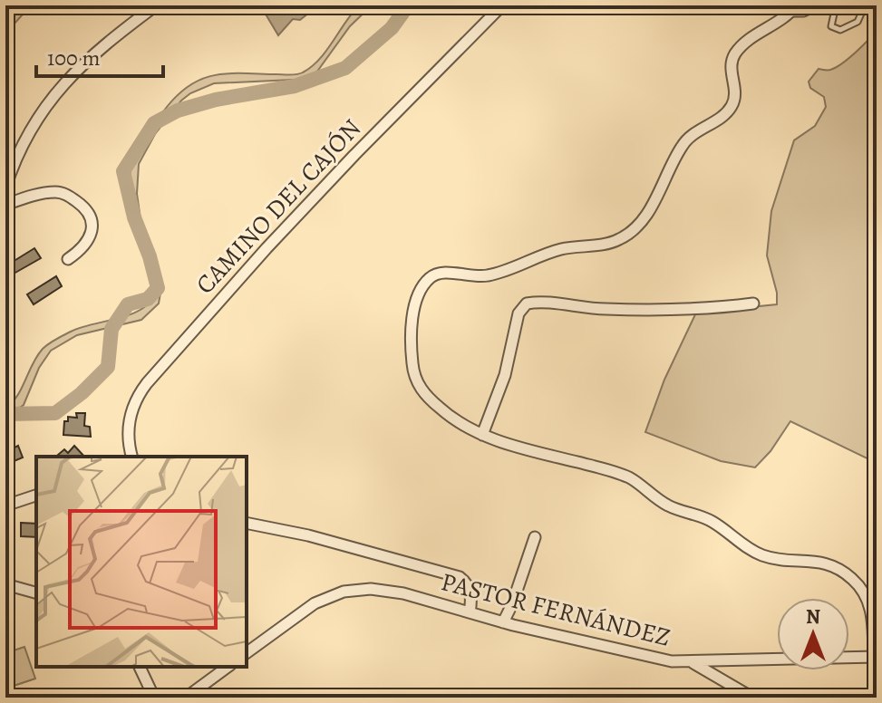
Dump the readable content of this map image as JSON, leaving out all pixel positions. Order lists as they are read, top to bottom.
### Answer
{
  "streets": {
    "street": ["CAMINO DEL CAJÓN", "PASTOR FERNÁNDEZ"]
  },
  "scale_bar": "100 m",
  "north": "top"
}
